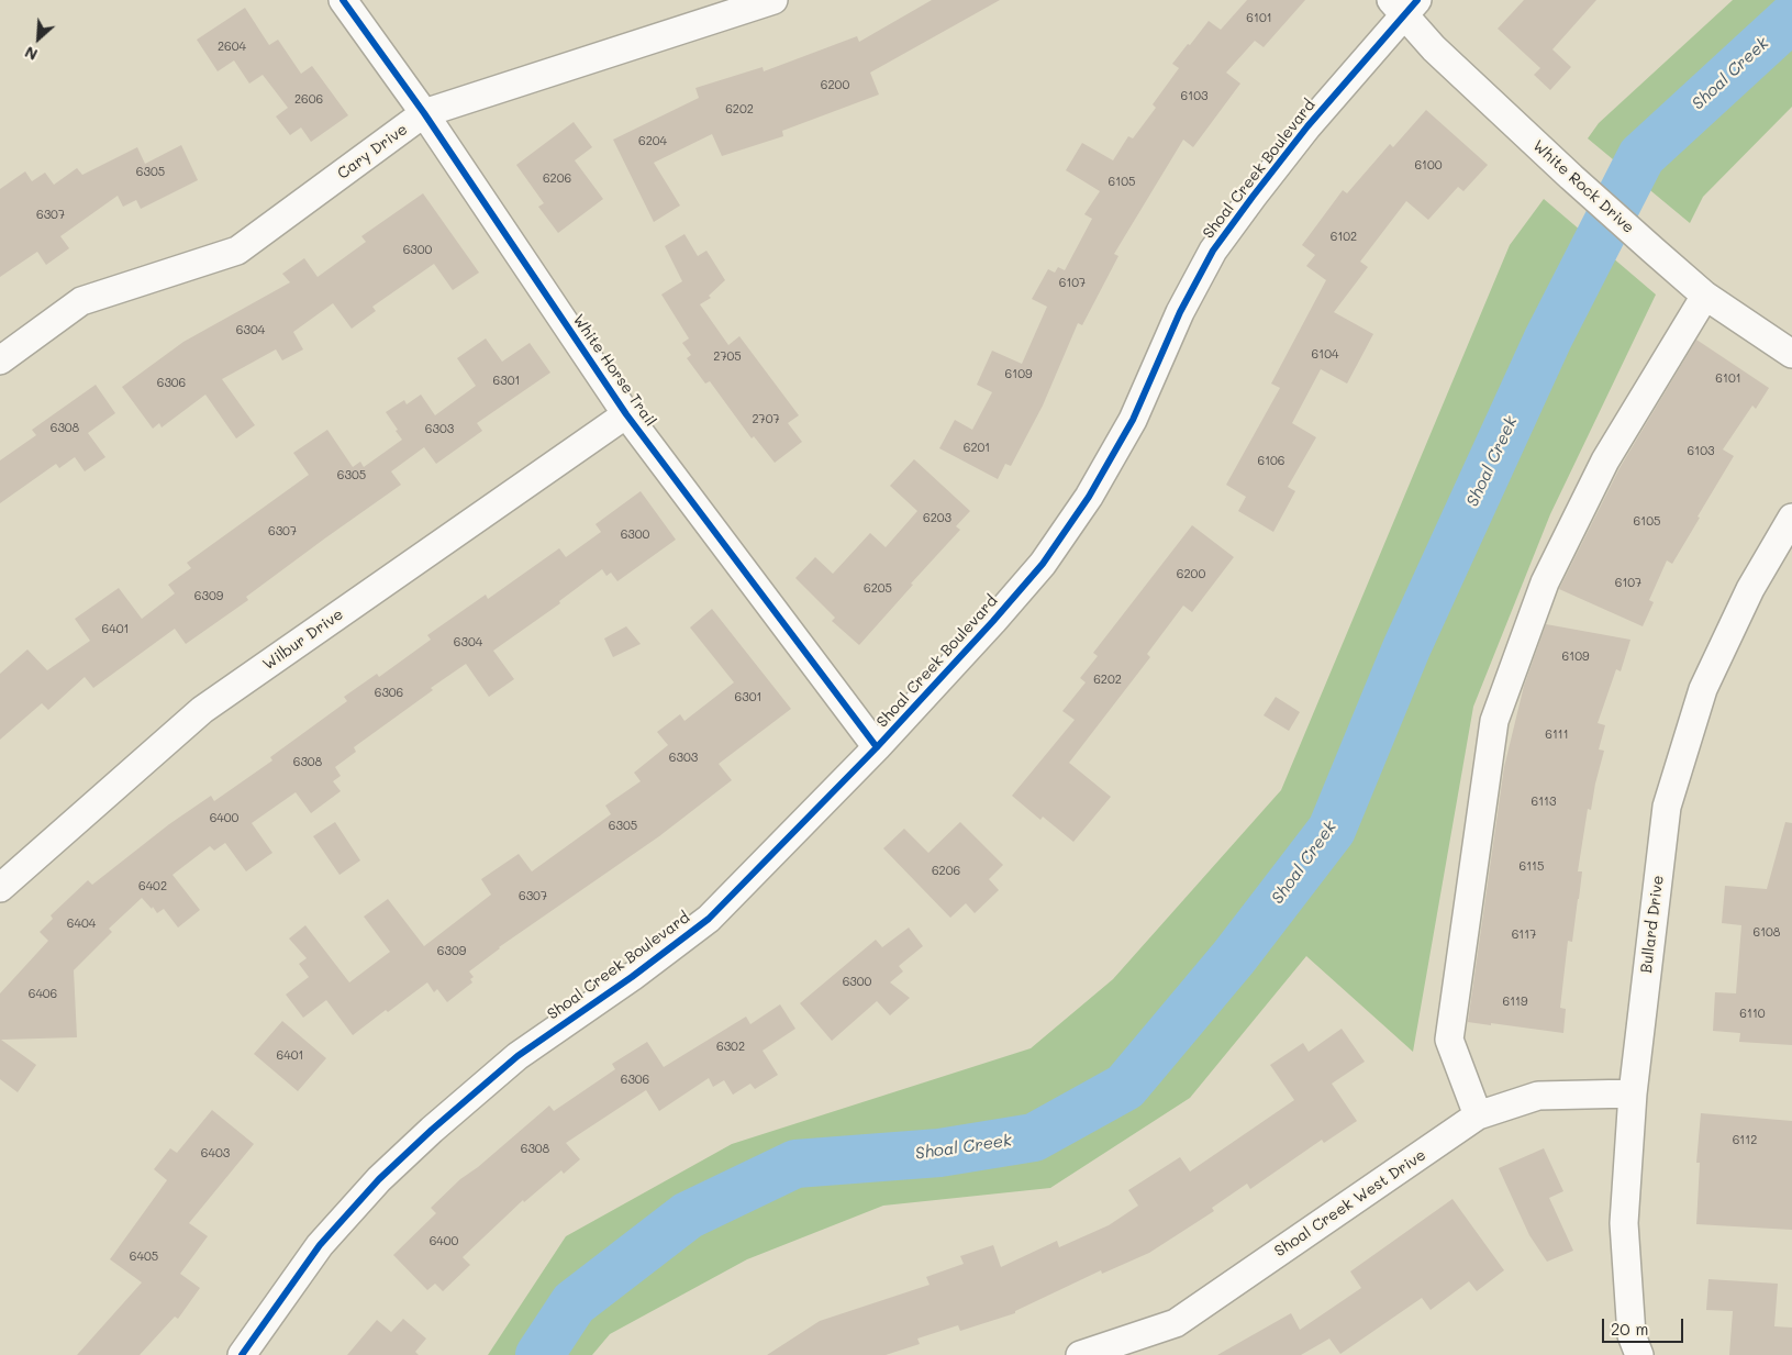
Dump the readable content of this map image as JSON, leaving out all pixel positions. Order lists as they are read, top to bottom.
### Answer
{
  "streets": {
    "street": [
      "Cary Drive",
      "Shoal Creek Boulevard",
      "White Rock Drive",
      "White Horse Trail",
      "Wilbur Drive",
      "Bullard Drive",
      "Shoal Creek West Drive"
    ]
  },
  "crossings": [
    ["Cary Drive", "White Horse Trail"],
    ["Shoal Creek Boulevard", "White Rock Drive"],
    ["Shoal Creek Boulevard", "White Horse Trail"],
    ["White Horse Trail", "Wilbur Drive"],
    ["Bullard Drive", "Shoal Creek West Drive"]
  ],
  "water": ["Shoal Creek"],
  "house_numbers": [
    "6101",
    "2604",
    "6200",
    "6103",
    "2606",
    "6202",
    "6204",
    "6100",
    "6305",
    "6206",
    "6105",
    "6307",
    "6102",
    "6300",
    "6107",
    "6304",
    "6104",
    "2705",
    "6109",
    "6101",
    "6301",
    "6306",
    "2707",
    "6308",
    "6303",
    "6201",
    "6103",
    "6106",
    "6305",
    "6203",
    "6105",
    "6307",
    "6300",
    "6200",
    "6107",
    "6205",
    "6309",
    "6401",
    "6304",
    "6109",
    "6202",
    "6306",
    "6301",
    "6111",
    "6303",
    "6308",
    "6113",
    "6400",
    "6305",
    "6115",
    "6206",
    "6402",
    "6307",
    "6404",
    "6108",
    "6117",
    "6309",
    "6300",
    "6406",
    "6119",
    "6110",
    "6302",
    "6401",
    "6306",
    "6112",
    "6308",
    "6403",
    "6400",
    "6405"
  ],
  "scale_bar": "20 m",
  "north": "bottom left"
}
